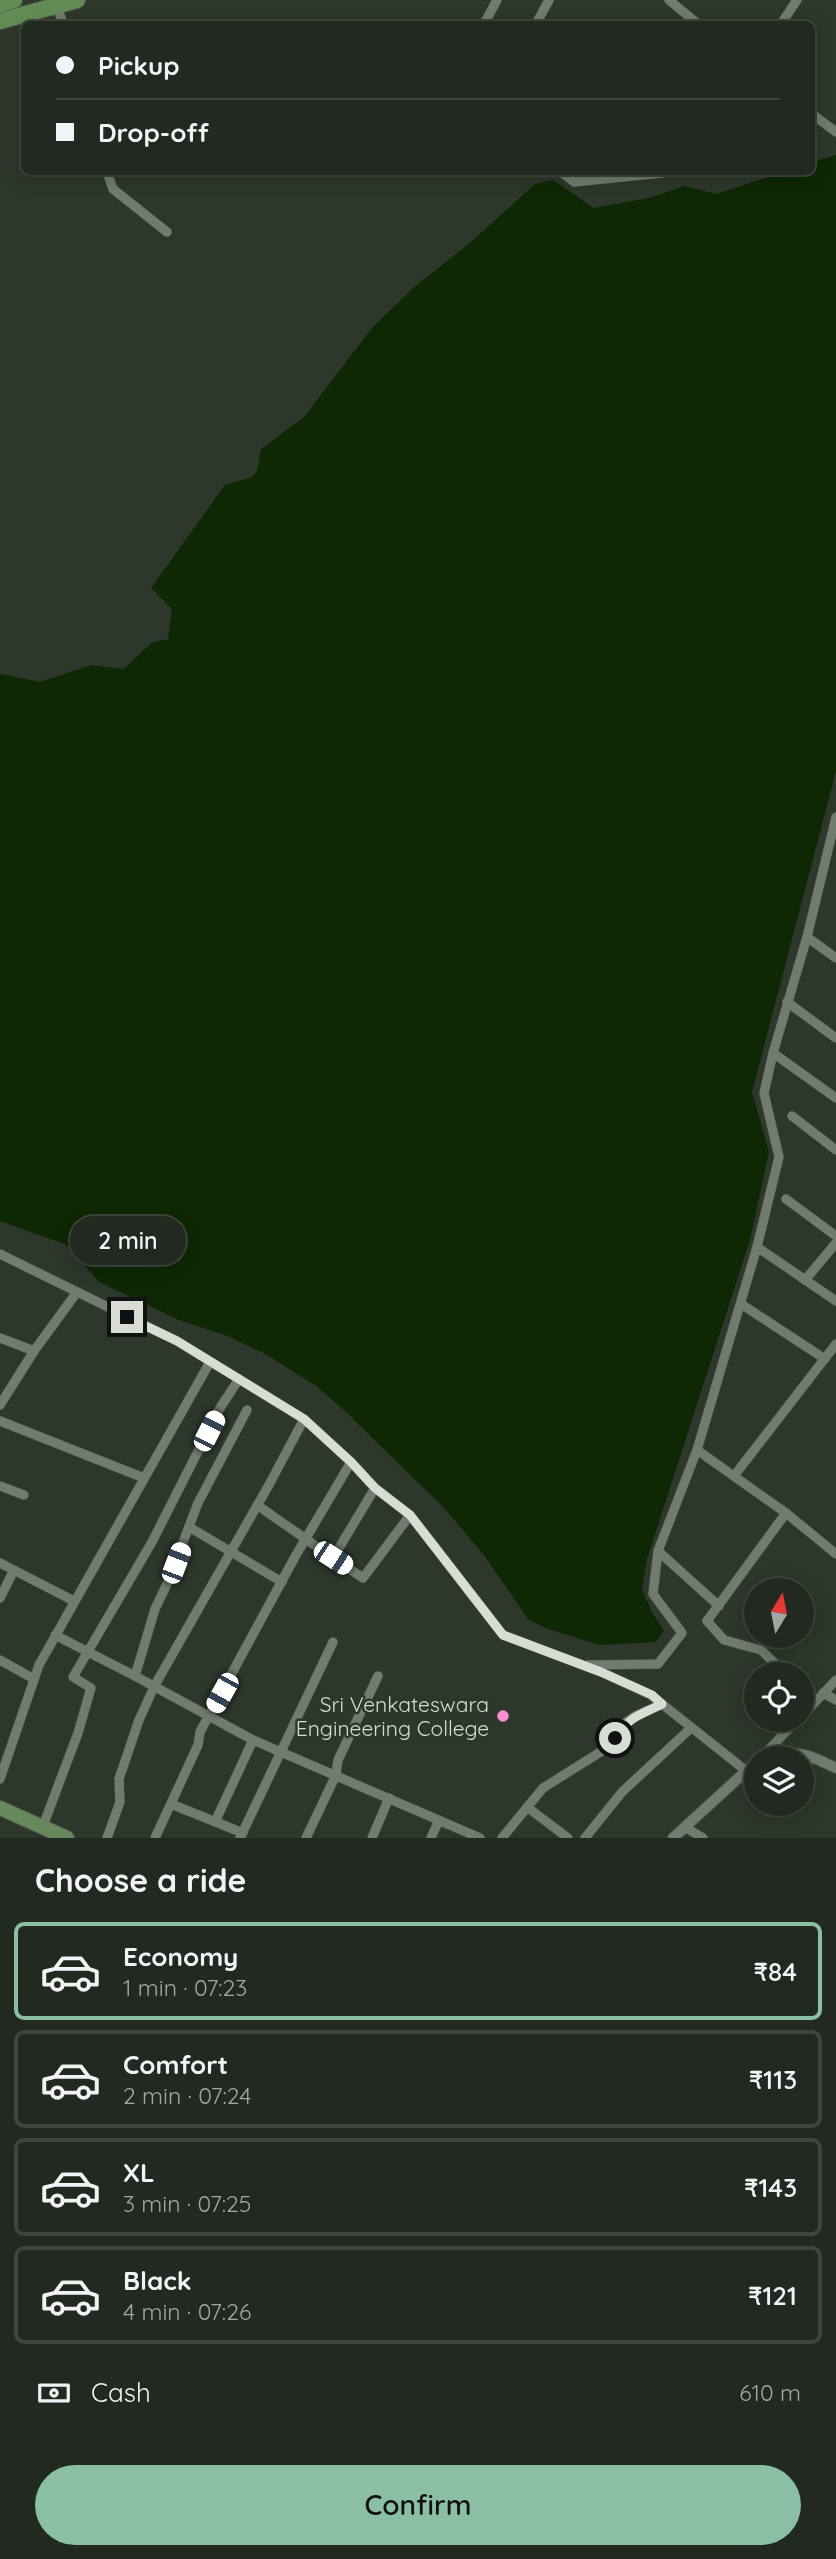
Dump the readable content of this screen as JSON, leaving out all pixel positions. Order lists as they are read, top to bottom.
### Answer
{
  "places": ["Sri Venkateswara Engineering College"],
  "north": "top",
  "page": {
    "banner": ["Pickup", "Drop-off"],
    "bubble": "2 min",
    "heading": "Choose a ride",
    "list": [
      {
        "name": "Economy",
        "note": "1 min · 07:23",
        "value": "₹84"
      },
      {
        "name": "Comfort",
        "note": "2 min · 07:24",
        "value": "₹113"
      },
      {
        "name": "XL",
        "note": "3 min · 07:25",
        "value": "₹143"
      },
      {
        "name": "Black",
        "note": "4 min · 07:26",
        "value": "₹121"
      }
    ],
    "pay": ["Cash", "610 m"],
    "buttons": "Confirm"
  }
}
